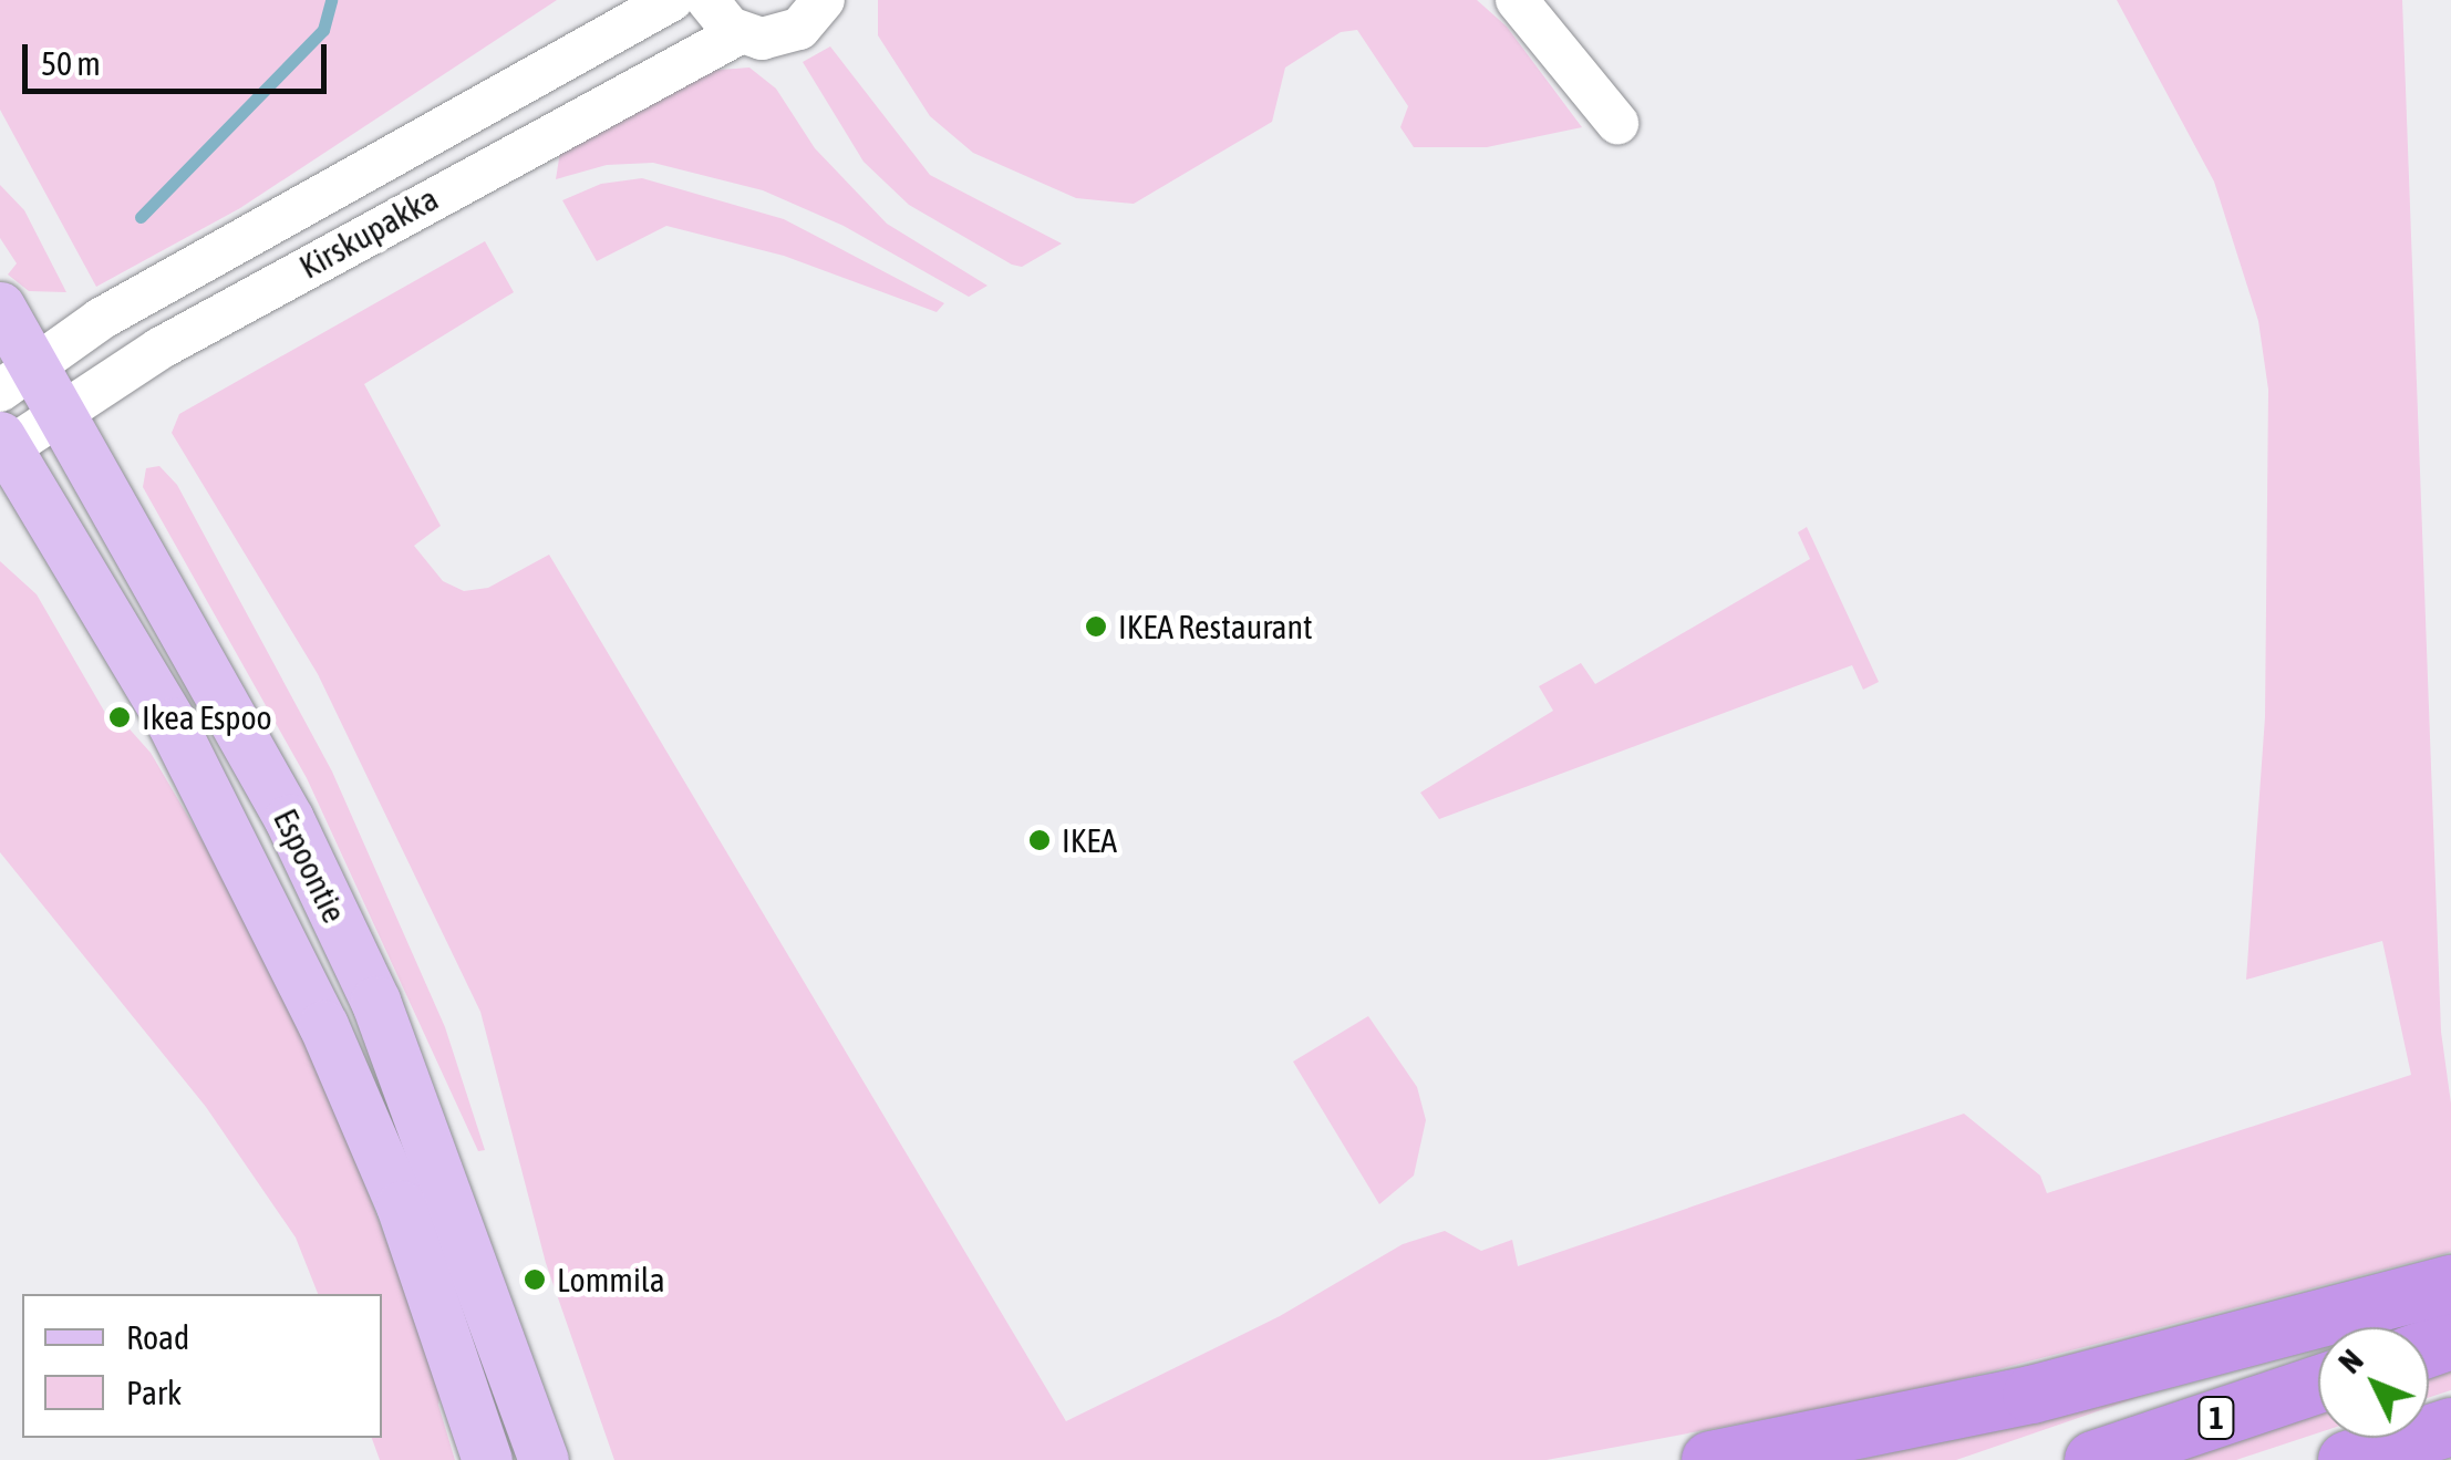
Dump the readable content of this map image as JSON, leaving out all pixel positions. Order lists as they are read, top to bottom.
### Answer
{
  "streets": {
    "highway": ["1"],
    "main road": ["Espoontie"],
    "street": ["Kirskupakka"]
  },
  "crossings": [
    ["Kirskupakka", "Espoontie"]
  ],
  "places": [
    "IKEA Restaurant",
    "Ikea Espoo",
    "IKEA",
    "Lommila"
  ],
  "legend": ["Road", "Park"],
  "scale_bar": "50 m",
  "north": "top left"
}
